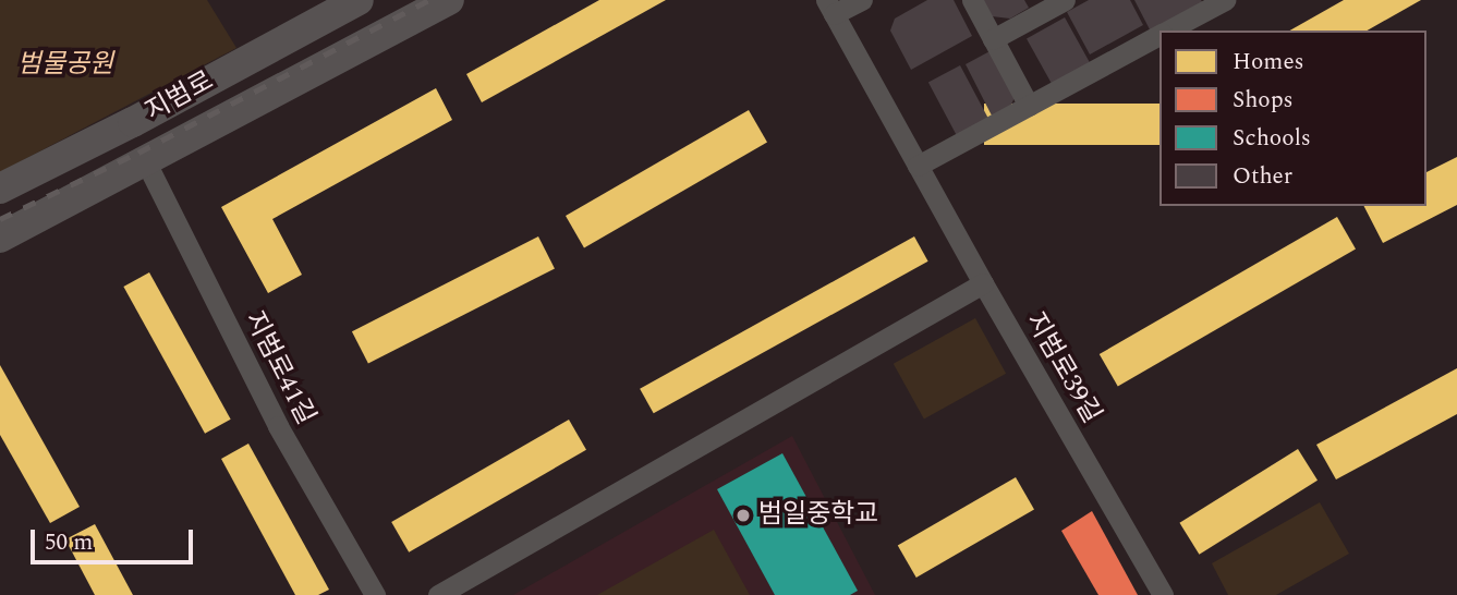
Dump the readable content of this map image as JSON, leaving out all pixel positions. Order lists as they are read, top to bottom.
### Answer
{
  "streets": {
    "main road": ["지범로"],
    "street": ["지범로41길", "지범로39길"]
  },
  "parks": ["범물공원"],
  "places": ["범일중학교"],
  "legend": [
    "Homes",
    "Shops",
    "Schools",
    "Other"
  ],
  "scale_bar": "50 m"
}
